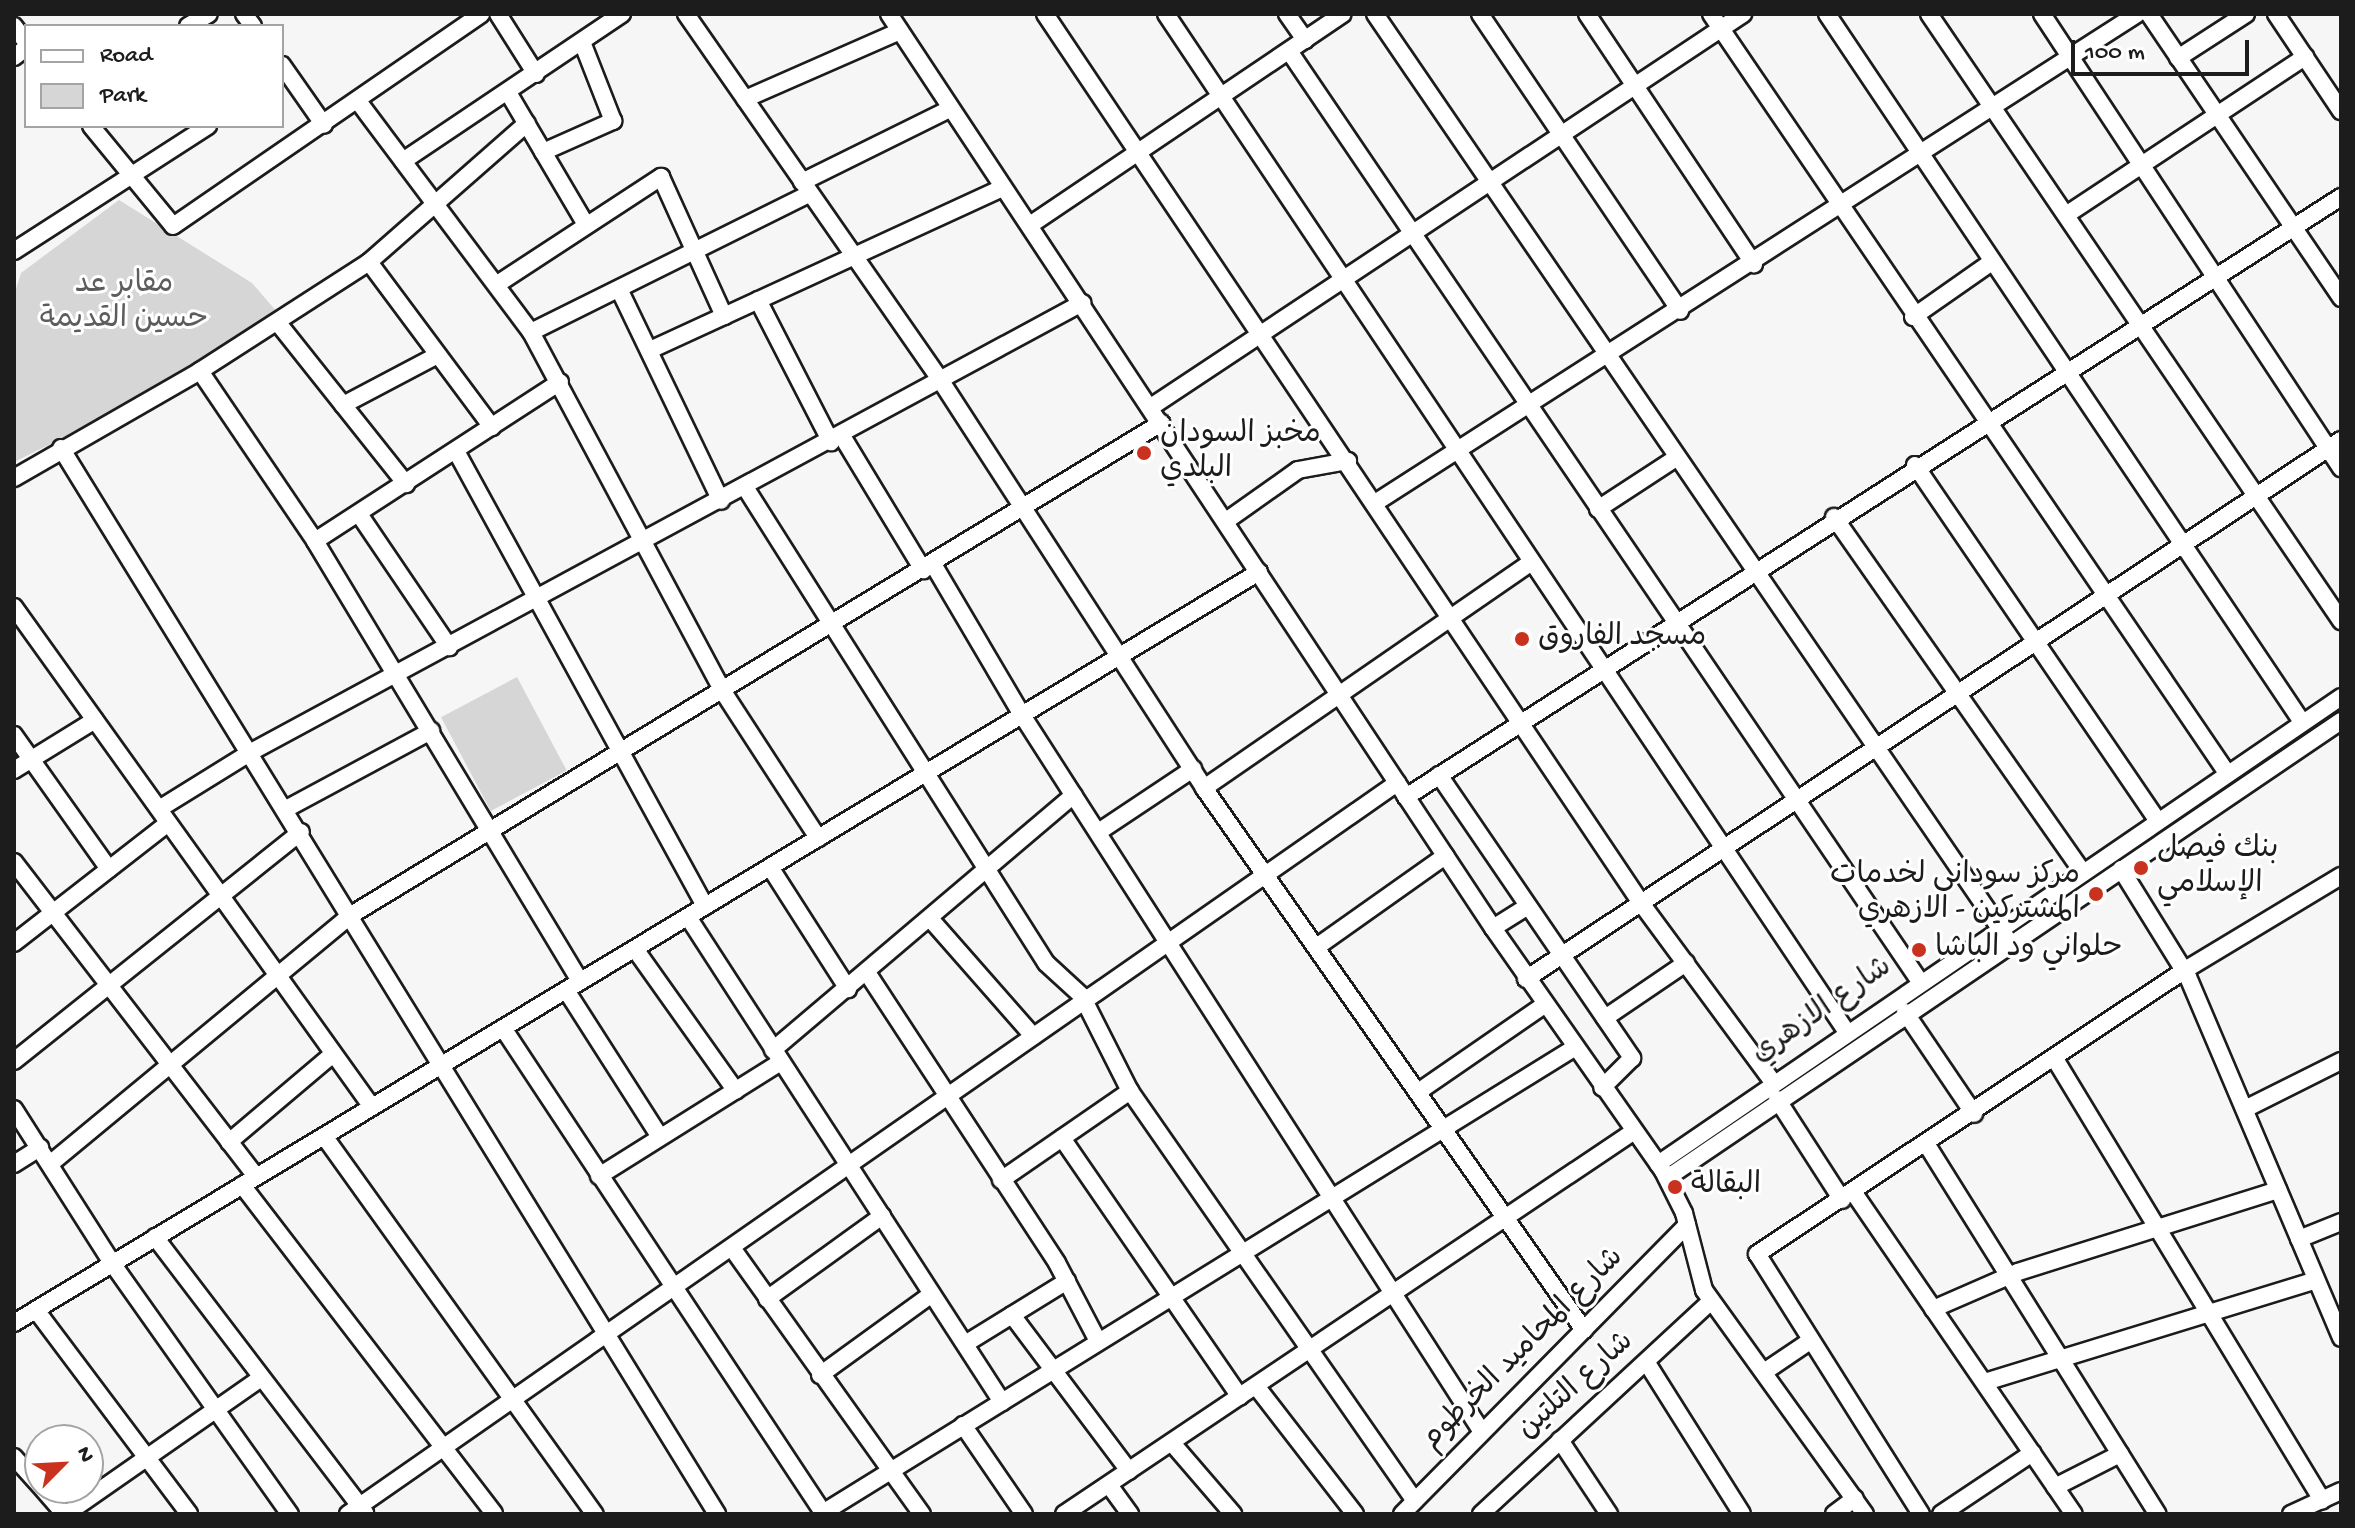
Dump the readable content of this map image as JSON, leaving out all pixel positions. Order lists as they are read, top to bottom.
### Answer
{
  "streets": {
    "street": ["شارع الازهري", "شارع المحاميد الخرطوم", "شارع التلتين"]
  },
  "parks": ["مقابر عد حسين القديمة"],
  "places": [
    "مخبز السودان البلدي",
    "مسجد الفاروق",
    "بنك فيصل الإسلامي",
    "مركز سوداني لخدمات المشتركين - الازهري",
    "حلواني ود الباشا",
    "البقالة"
  ],
  "legend": ["Road", "Park"],
  "scale_bar": "100 m",
  "north": "top right"
}
